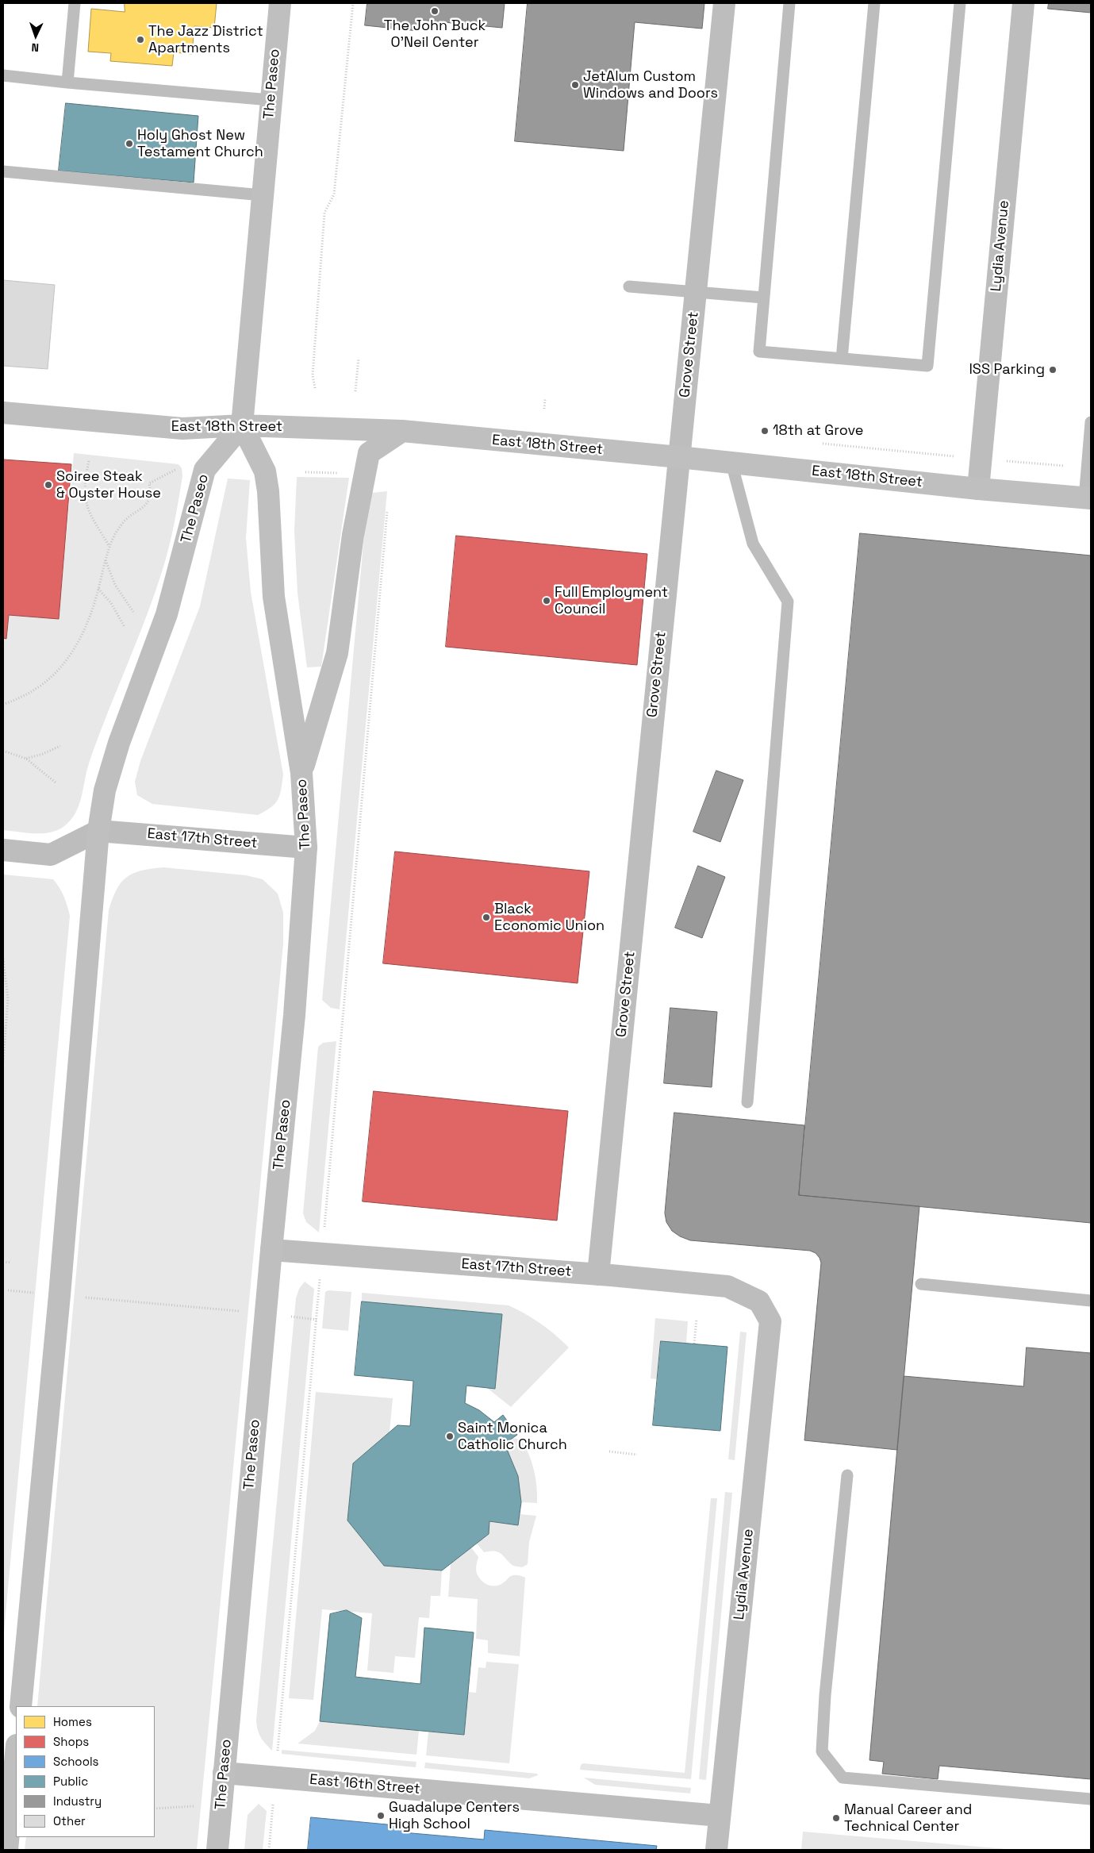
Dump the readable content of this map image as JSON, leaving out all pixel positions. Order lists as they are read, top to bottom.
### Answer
{
  "streets": {
    "main road": ["The Paseo", "East 18th Street"],
    "street": [
      "Lydia Avenue",
      "Grove Street",
      "East 17th Street",
      "East 16th Street"
    ]
  },
  "crossings": [
    ["The Paseo", "East 18th Street"],
    ["The Paseo", "East 17th Street"],
    ["The Paseo", "East 16th Street"],
    ["Lydia Avenue", "East 18th Street"],
    ["Lydia Avenue", "East 17th Street"],
    ["Lydia Avenue", "East 16th Street"],
    ["Grove Street", "East 18th Street"],
    ["Grove Street", "East 17th Street"]
  ],
  "places": [
    "The John Buck O'Neil Center",
    "The Jazz District Apartments",
    "JetAlum Custom Windows and Doors",
    "Holy Ghost New Testament Church",
    "ISS Parking",
    "18th at Grove",
    "Soiree Steak & Oyster House",
    "Full Employment Council",
    "Black Economic Union",
    "Saint Monica Catholic Church",
    "Guadalupe Centers High School",
    "Manual Career and Technical Center"
  ],
  "legend": [
    "Homes",
    "Shops",
    "Schools",
    "Public",
    "Industry",
    "Other"
  ],
  "north": "bottom"
}
